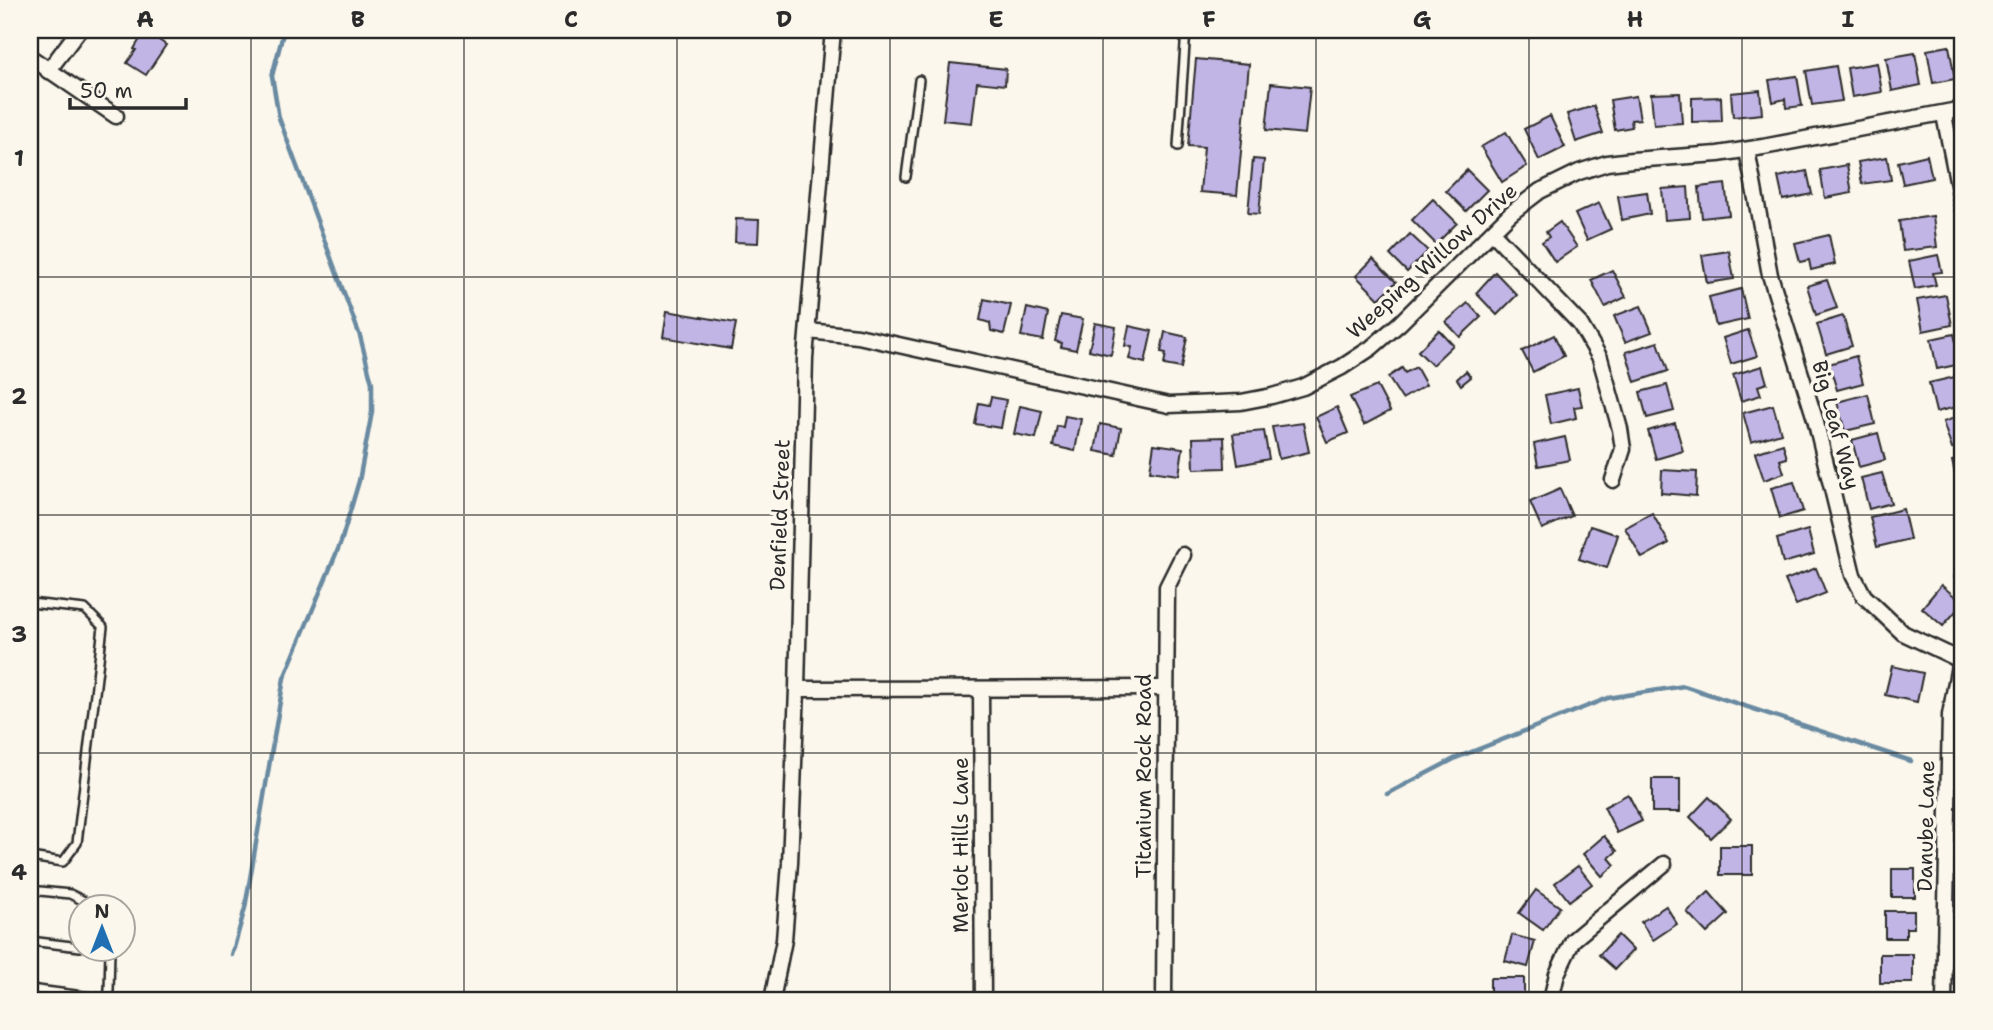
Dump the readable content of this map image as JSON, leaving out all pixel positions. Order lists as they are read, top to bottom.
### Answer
{
  "streets": {
    "street": [
      "Weeping Willow Drive",
      "Big Leaf Way",
      "Denfield Street",
      "Titanium Rock Road",
      "Danube Lane",
      "Merlot Hills Lane"
    ]
  },
  "crossings": [
    ["Weeping Willow Drive", "Big Leaf Way"],
    ["Weeping Willow Drive", "Denfield Street"],
    ["Big Leaf Way", "Danube Lane"]
  ],
  "scale_bar": "50 m",
  "north": "top",
  "grid": {
    "columns": [
      "A",
      "B",
      "C",
      "D",
      "E",
      "F",
      "G",
      "H",
      "I"
    ],
    "rows": [
      "1",
      "2",
      "3",
      "4"
    ]
  }
}
